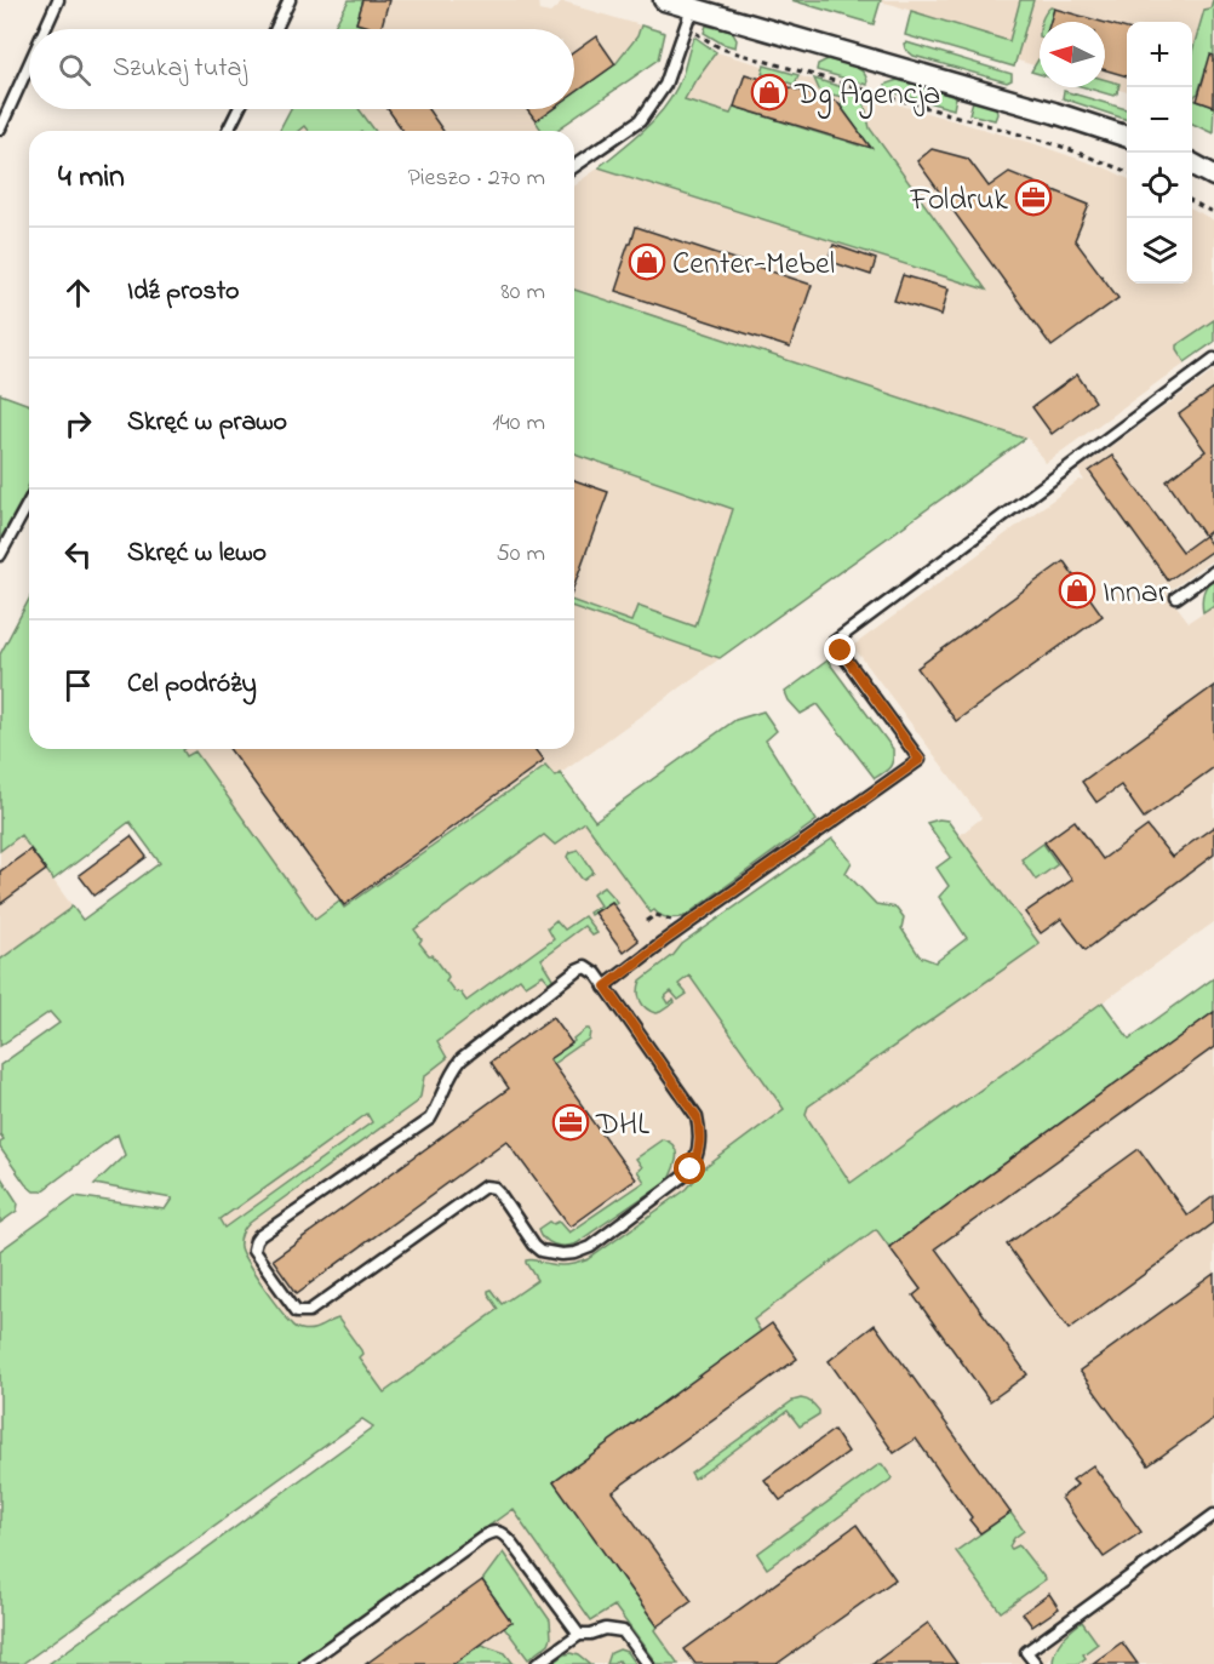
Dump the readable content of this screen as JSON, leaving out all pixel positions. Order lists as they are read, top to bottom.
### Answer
{
  "places": {
    "shop": ["Dg Agencja", "Center-Mebel", "Innar"],
    "office": ["Foldruk", "DHL"]
  },
  "north": "left",
  "page": {
    "map_buttons": ["+", "−"],
    "search": "Szukaj tutaj",
    "heading": ["4 min", "Pieszo · 270 m"],
    "list": [
      ["Idź prosto", "80 m"],
      ["Skręć w prawo", "140 m"],
      ["Skręć w lewo", "50 m"],
      "Cel podróży"
    ]
  }
}
